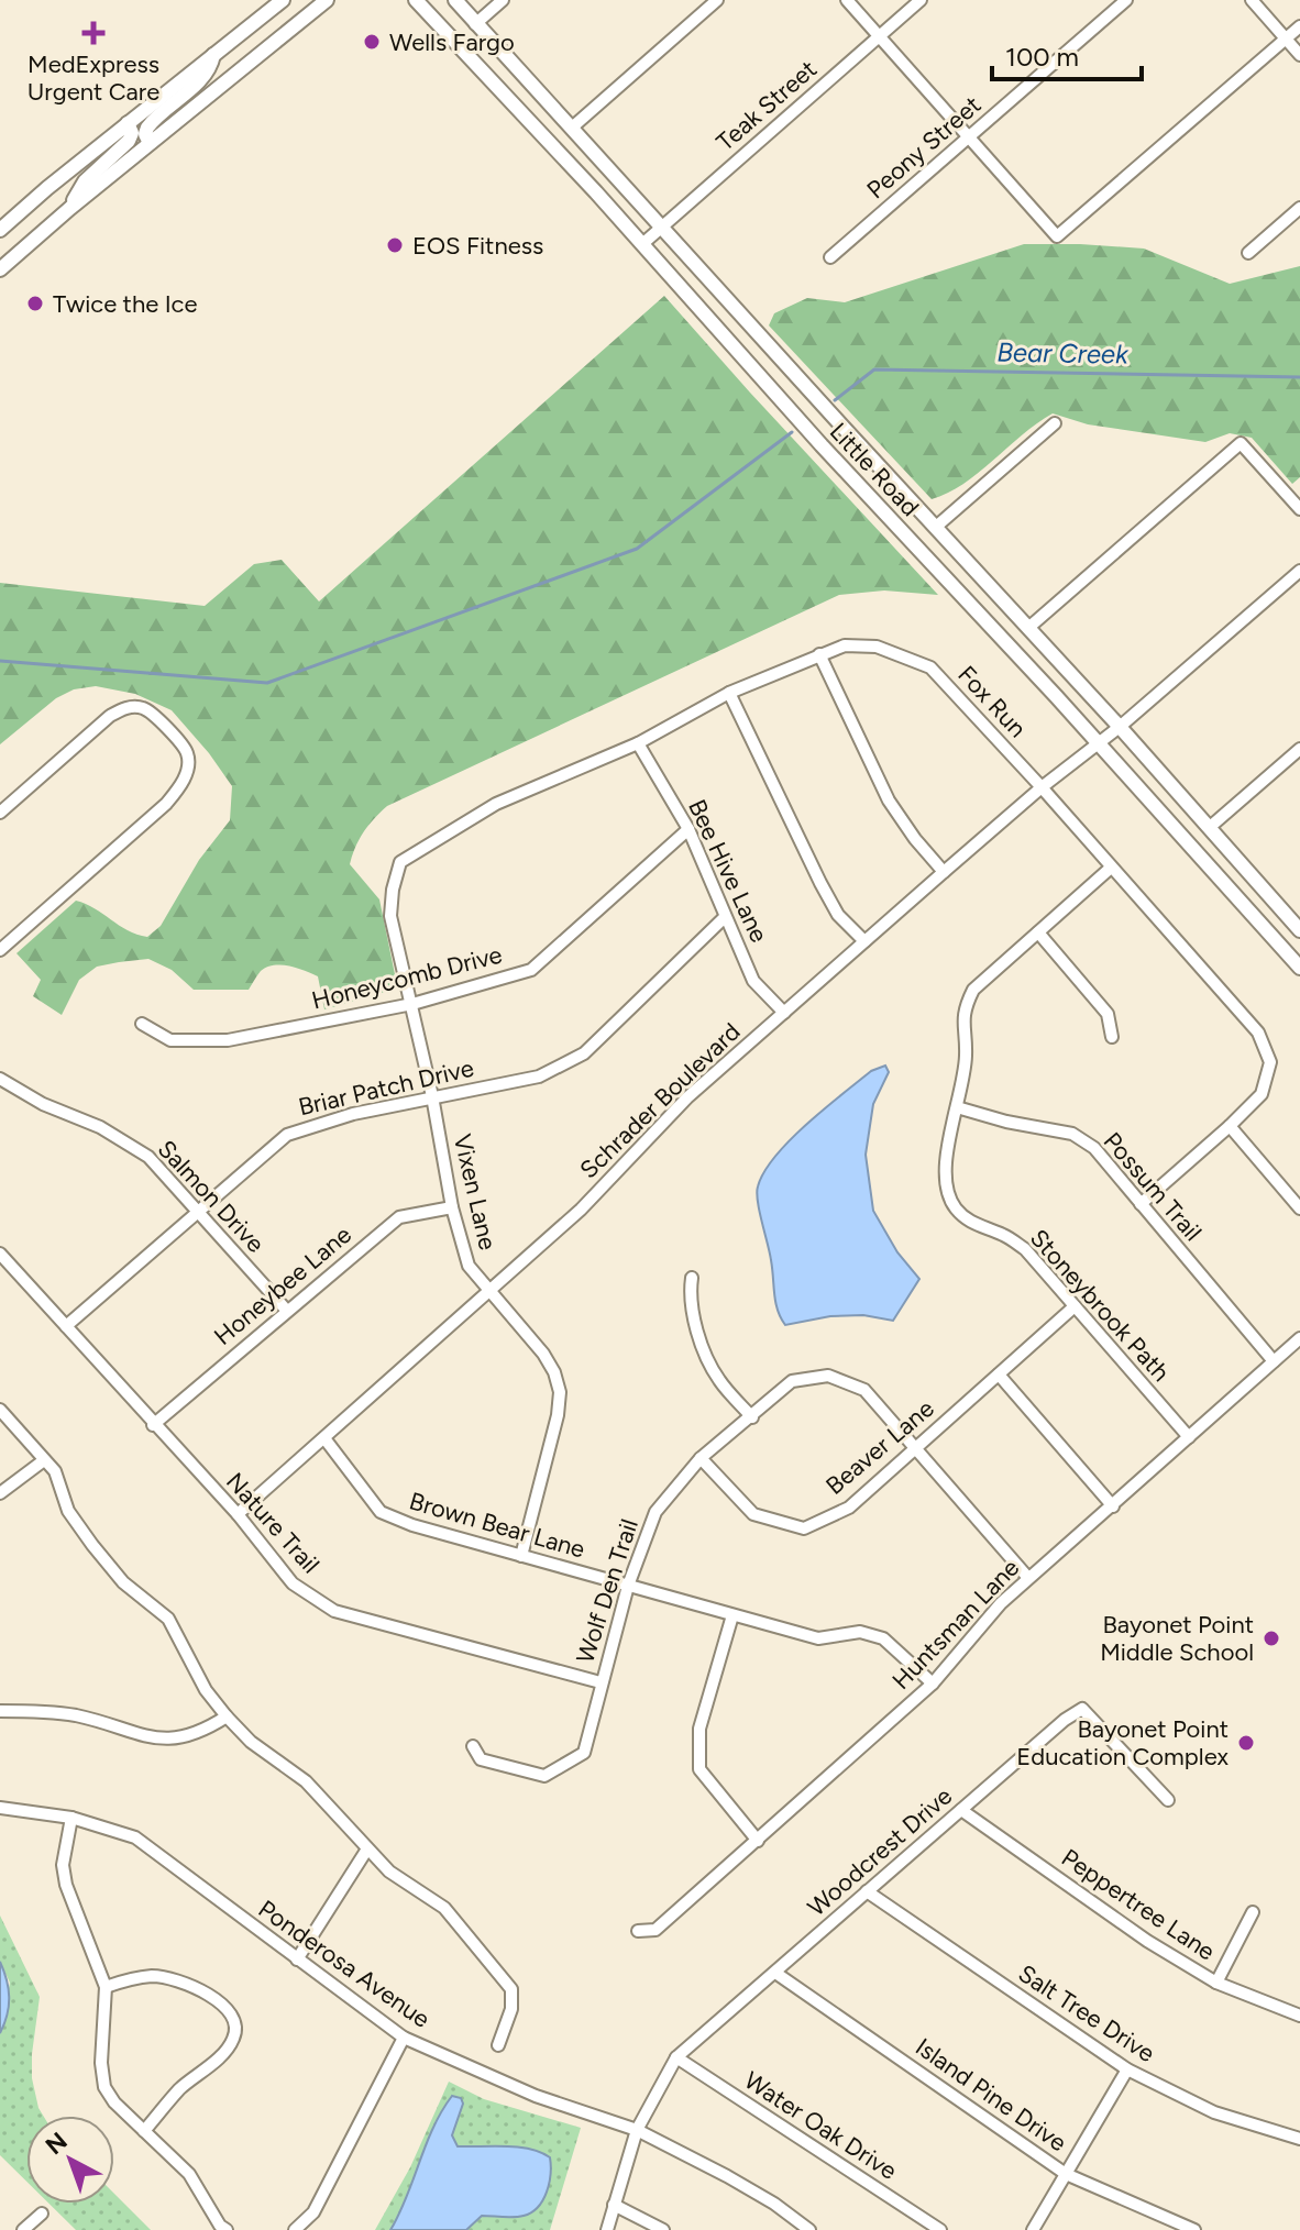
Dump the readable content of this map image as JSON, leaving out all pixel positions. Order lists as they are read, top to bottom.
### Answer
{
  "streets": {
    "main road": ["Little Road"],
    "street": [
      "Teak Street",
      "Peony Street",
      "Fox Run",
      "Bee Hive Lane",
      "Honeycomb Drive",
      "Briar Patch Drive",
      "Schrader Boulevard",
      "Possum Trail",
      "Vixen Lane",
      "Salmon Drive",
      "Honeybee Lane",
      "Stoneybrook Path",
      "Beaver Lane",
      "Nature Trail",
      "Brown Bear Lane",
      "Wolf Den Trail",
      "Huntsman Lane",
      "Woodcrest Drive",
      "Peppertree Lane",
      "Ponderosa Avenue",
      "Salt Tree Drive",
      "Island Pine Drive",
      "Water Oak Drive"
    ]
  },
  "crossings": [
    ["Teak Street", "Little Road"],
    ["Little Road", "Schrader Boulevard"],
    ["Fox Run", "Bee Hive Lane"],
    ["Fox Run", "Schrader Boulevard"],
    ["Fox Run", "Possum Trail"],
    ["Fox Run", "Vixen Lane"],
    ["Fox Run", "Stoneybrook Path"],
    ["Bee Hive Lane", "Honeycomb Drive"],
    ["Bee Hive Lane", "Briar Patch Drive"],
    ["Bee Hive Lane", "Schrader Boulevard"],
    ["Honeycomb Drive", "Vixen Lane"],
    ["Briar Patch Drive", "Vixen Lane"],
    ["Briar Patch Drive", "Salmon Drive"],
    ["Briar Patch Drive", "Nature Trail"],
    ["Schrader Boulevard", "Vixen Lane"],
    ["Schrader Boulevard", "Nature Trail"],
    ["Schrader Boulevard", "Brown Bear Lane"],
    ["Possum Trail", "Stoneybrook Path"],
    ["Possum Trail", "Huntsman Lane"],
    ["Vixen Lane", "Honeybee Lane"],
    ["Vixen Lane", "Brown Bear Lane"],
    ["Salmon Drive", "Honeybee Lane"],
    ["Honeybee Lane", "Nature Trail"],
    ["Stoneybrook Path", "Beaver Lane"],
    ["Stoneybrook Path", "Huntsman Lane"],
    ["Beaver Lane", "Wolf Den Trail"],
    ["Nature Trail", "Wolf Den Trail"],
    ["Brown Bear Lane", "Wolf Den Trail"],
    ["Brown Bear Lane", "Huntsman Lane"],
    ["Wolf Den Trail", "Huntsman Lane"],
    ["Woodcrest Drive", "Peppertree Lane"],
    ["Woodcrest Drive", "Ponderosa Avenue"],
    ["Woodcrest Drive", "Salt Tree Drive"],
    ["Woodcrest Drive", "Island Pine Drive"],
    ["Woodcrest Drive", "Water Oak Drive"]
  ],
  "water": ["Bear Creek"],
  "places": {
    "health": ["MedExpress Urgent Care"],
    "other": [
      "Wells Fargo",
      "EOS Fitness",
      "Twice the Ice",
      "Bayonet Point Middle School",
      "Bayonet Point Education Complex"
    ]
  },
  "scale_bar": "100 m",
  "north": "top left"
}
